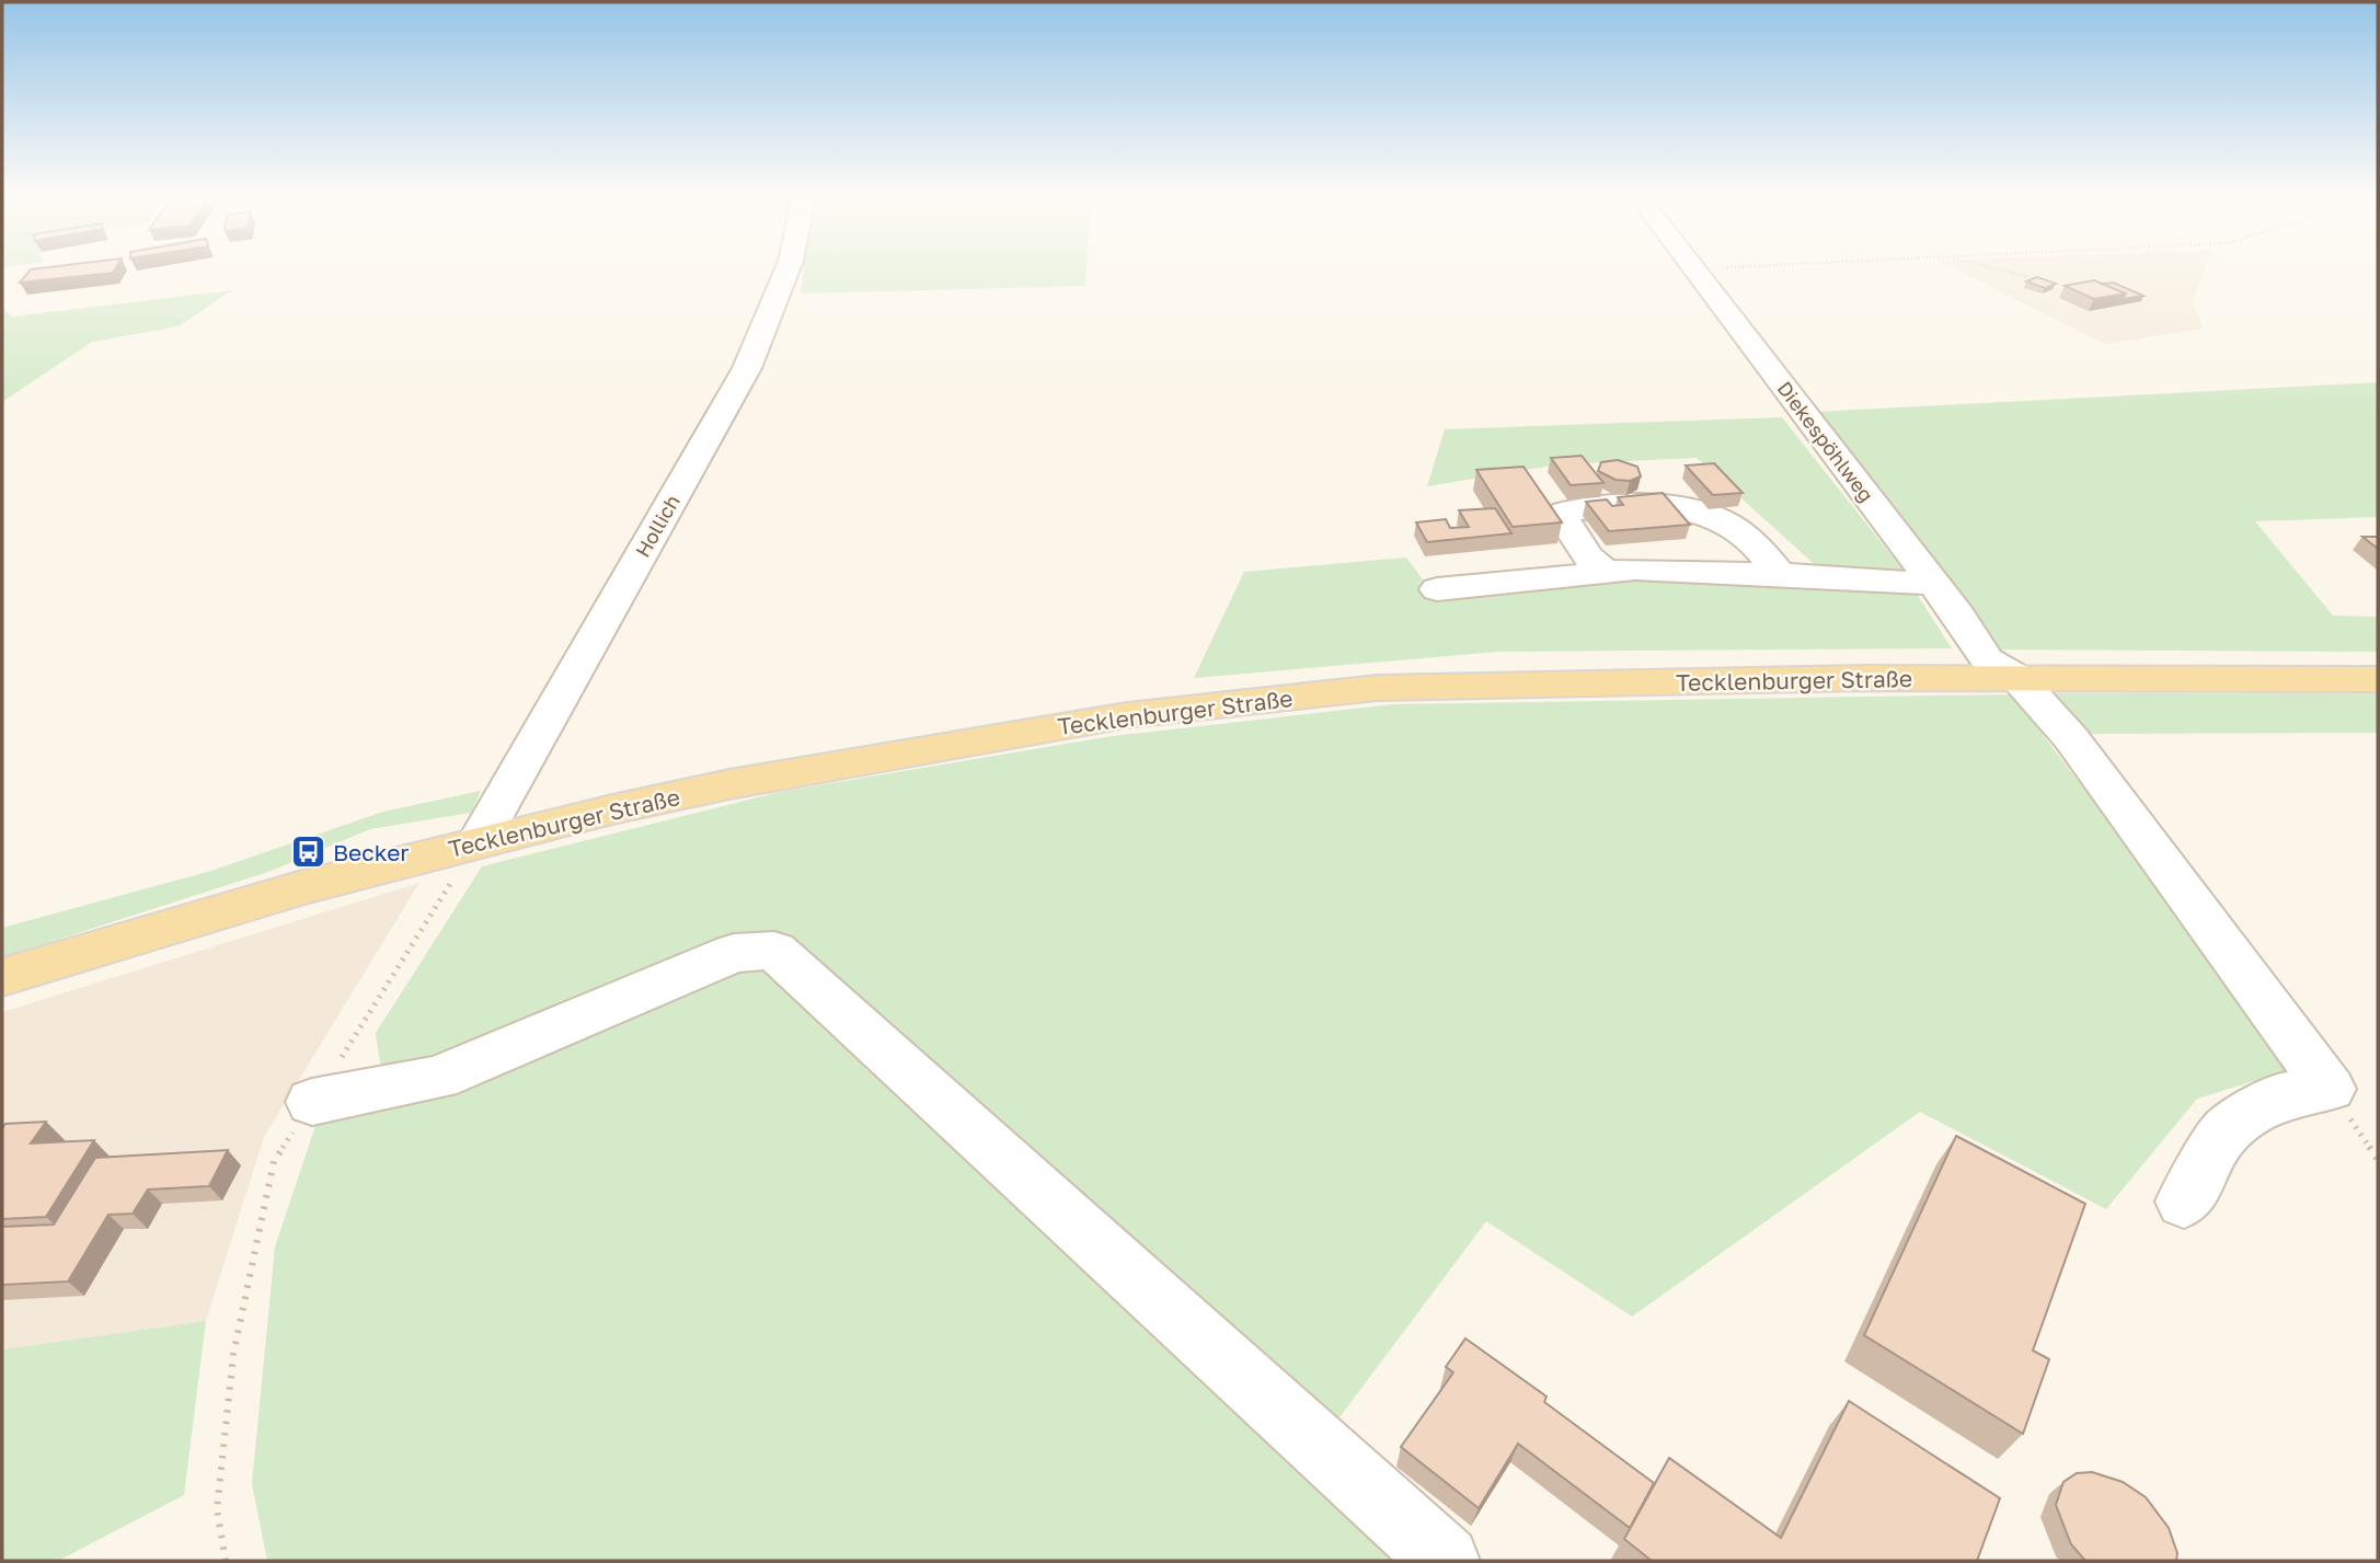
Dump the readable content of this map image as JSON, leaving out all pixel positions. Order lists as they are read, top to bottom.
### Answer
{
  "streets": {
    "main road": ["Tecklenburger Straße"],
    "street": ["Diekespöhlweg", "Hollich"]
  },
  "crossings": [
    ["Diekespöhlweg", "Tecklenburger Straße"],
    ["Hollich", "Tecklenburger Straße"]
  ],
  "places": {
    "bus stop": ["Becker"]
  }
}
